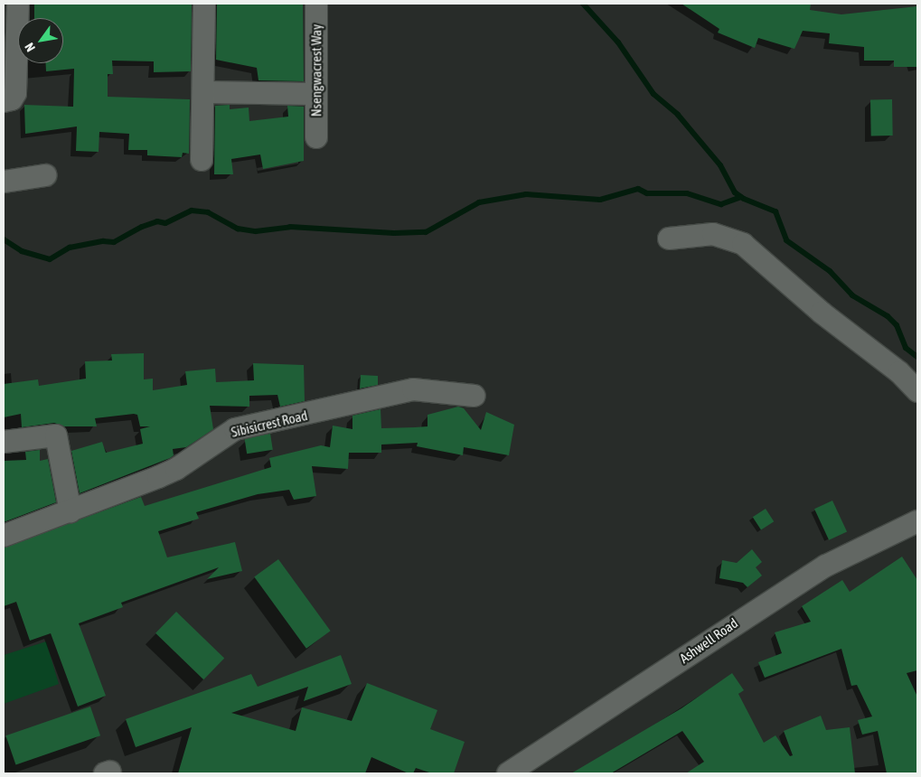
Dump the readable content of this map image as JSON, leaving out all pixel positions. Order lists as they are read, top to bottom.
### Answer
{
  "streets": {
    "street": ["Nsengwacrest Way", "Sibisicrest Road", "Ashwell Road"]
  },
  "north": "bottom left"
}
